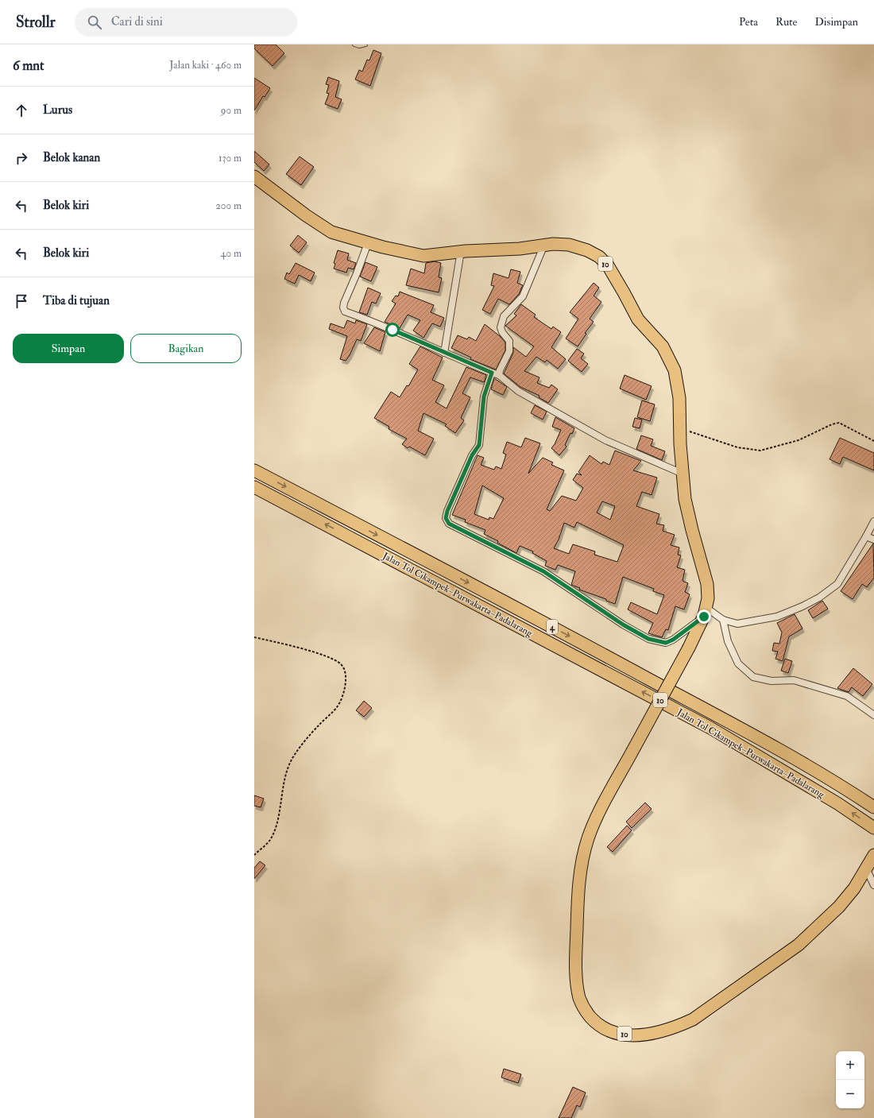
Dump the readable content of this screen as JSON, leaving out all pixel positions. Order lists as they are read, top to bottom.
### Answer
{
  "streets": {
    "highway": ["10", "Jalan Tol Cikampek–Purwakarta–Padalarang", "4"]
  },
  "page": {
    "header": "Strollr",
    "search": "Cari di sini",
    "nav": ["Peta", "Rute", "Disimpan"],
    "heading": ["6 mnt", "Jalan kaki · 460 m"],
    "list": [
      ["Lurus", "90 m"],
      ["Belok kanan", "130 m"],
      ["Belok kiri", "200 m"],
      ["Belok kiri", "40 m"],
      "Tiba di tujuan"
    ],
    "buttons": ["Simpan", "Bagikan"],
    "map_buttons": ["+", "−"]
  }
}
